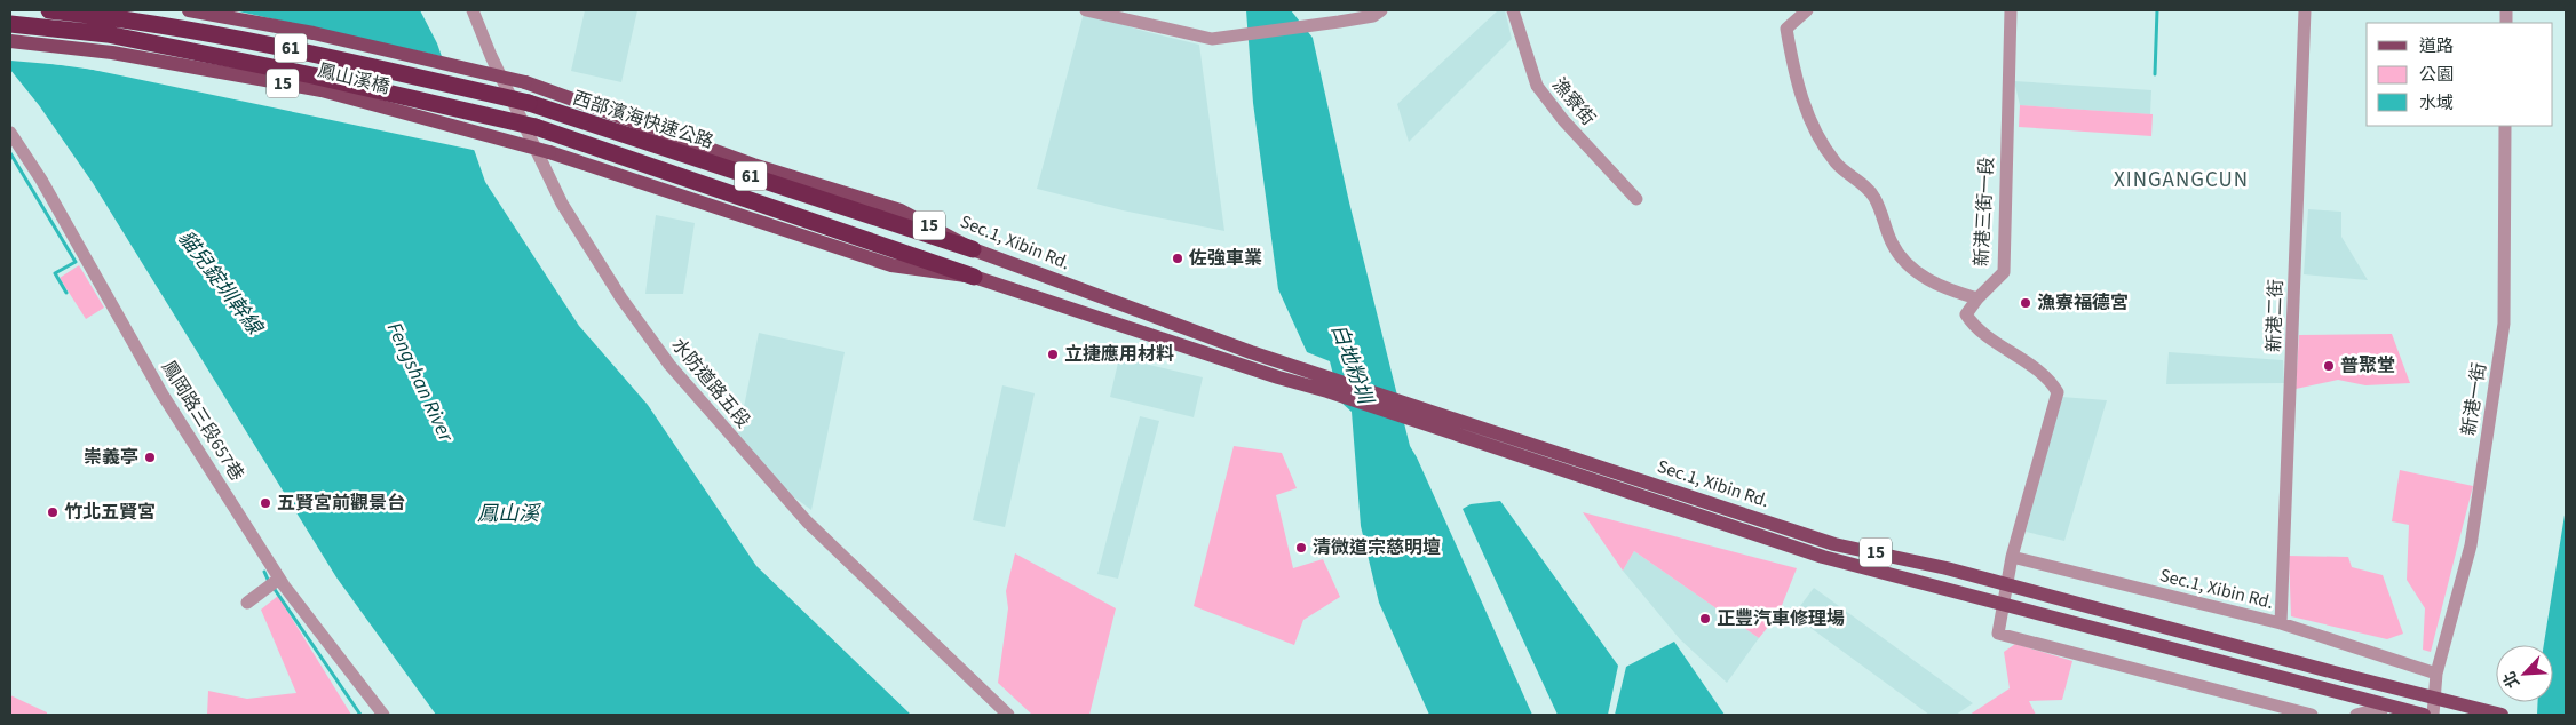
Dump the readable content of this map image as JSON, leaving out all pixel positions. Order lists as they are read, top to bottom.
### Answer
{
  "streets": {
    "highway": ["61", "鳳山溪橋", "西部濱海快速公路"],
    "main road": ["15", "Sec.1, Xibin Rd."],
    "street": [
      "漁寮街",
      "新港三街一段",
      "新港二街",
      "水防道路五段",
      "新港一街",
      "鳳岡路三段657巷"
    ]
  },
  "crossings": [
    ["鳳山溪橋", "15"],
    ["鳳山溪橋", "西部濱海快速公路"],
    ["鳳山溪橋", "Sec.1, Xibin Rd."],
    ["15", "Sec.1, Xibin Rd."],
    ["西部濱海快速公路", "Sec.1, Xibin Rd."],
    ["新港三街一段", "Sec.1, Xibin Rd."],
    ["Sec.1, Xibin Rd.", "新港二街"],
    ["Sec.1, Xibin Rd.", "新港一街"]
  ],
  "districts": ["XINGANGCUN"],
  "water": [
    "貓兒錠圳幹線",
    "白地粉圳",
    "Fengshan River",
    "鳳山溪"
  ],
  "places": [
    "佐強車業",
    "漁寮福德宮",
    "立捷應用材料",
    "普聚堂",
    "崇義亭",
    "五賢宮前觀景台",
    "竹北五賢宮",
    "清微道宗慈明壇",
    "正豐汽車修理場"
  ],
  "legend": ["道路", "公園", "水域"],
  "north": "bottom left"
}
